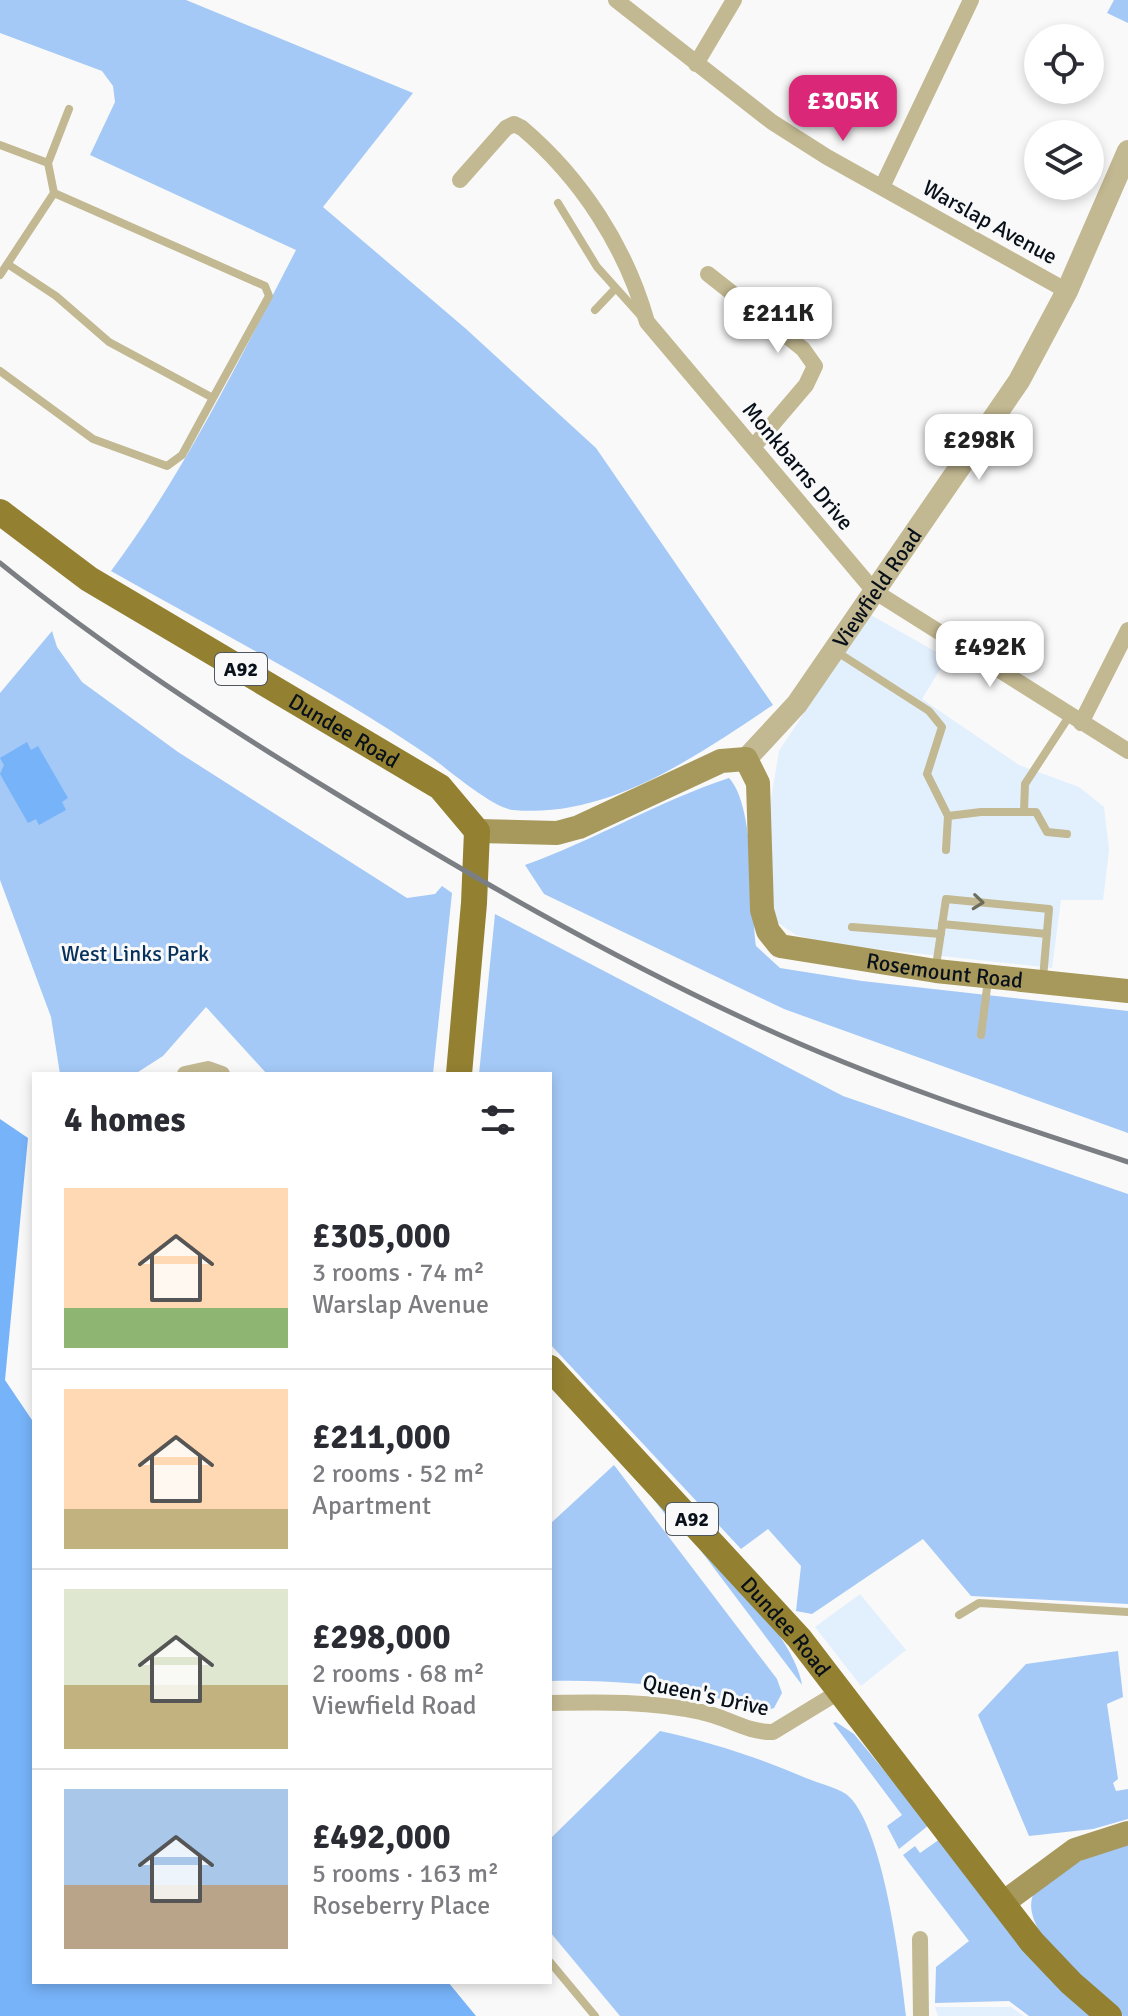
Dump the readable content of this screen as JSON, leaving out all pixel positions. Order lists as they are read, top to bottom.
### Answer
{
  "streets": {
    "main road": ["A92", "Dundee Road", "Rosemount Road"],
    "street": [
      "Warslap Avenue",
      "Monkbarns Drive",
      "Viewfield Road",
      "Queen's Drive"
    ]
  },
  "crossings": [
    ["Warslap Avenue", "Viewfield Road"],
    ["Monkbarns Drive", "Viewfield Road"],
    ["Viewfield Road", "Rosemount Road"],
    ["A92", "Dundee Road"],
    ["Dundee Road", "Queen's Drive"]
  ],
  "parks": ["West Links Park"],
  "page": {
    "price": [
      "£305K",
      "£211K",
      "£298K",
      "£492K"
    ],
    "heading": "4 homes",
    "list": [
      {
        "name": "£305,000",
        "note": "3 rooms · 74 m² · Warslap Avenue"
      },
      {
        "name": "£211,000",
        "note": "2 rooms · 52 m² · Apartment"
      },
      {
        "name": "£298,000",
        "note": "2 rooms · 68 m² · Viewfield Road"
      },
      {
        "name": "£492,000",
        "note": "5 rooms · 163 m² · Roseberry Place"
      }
    ]
  }
}
